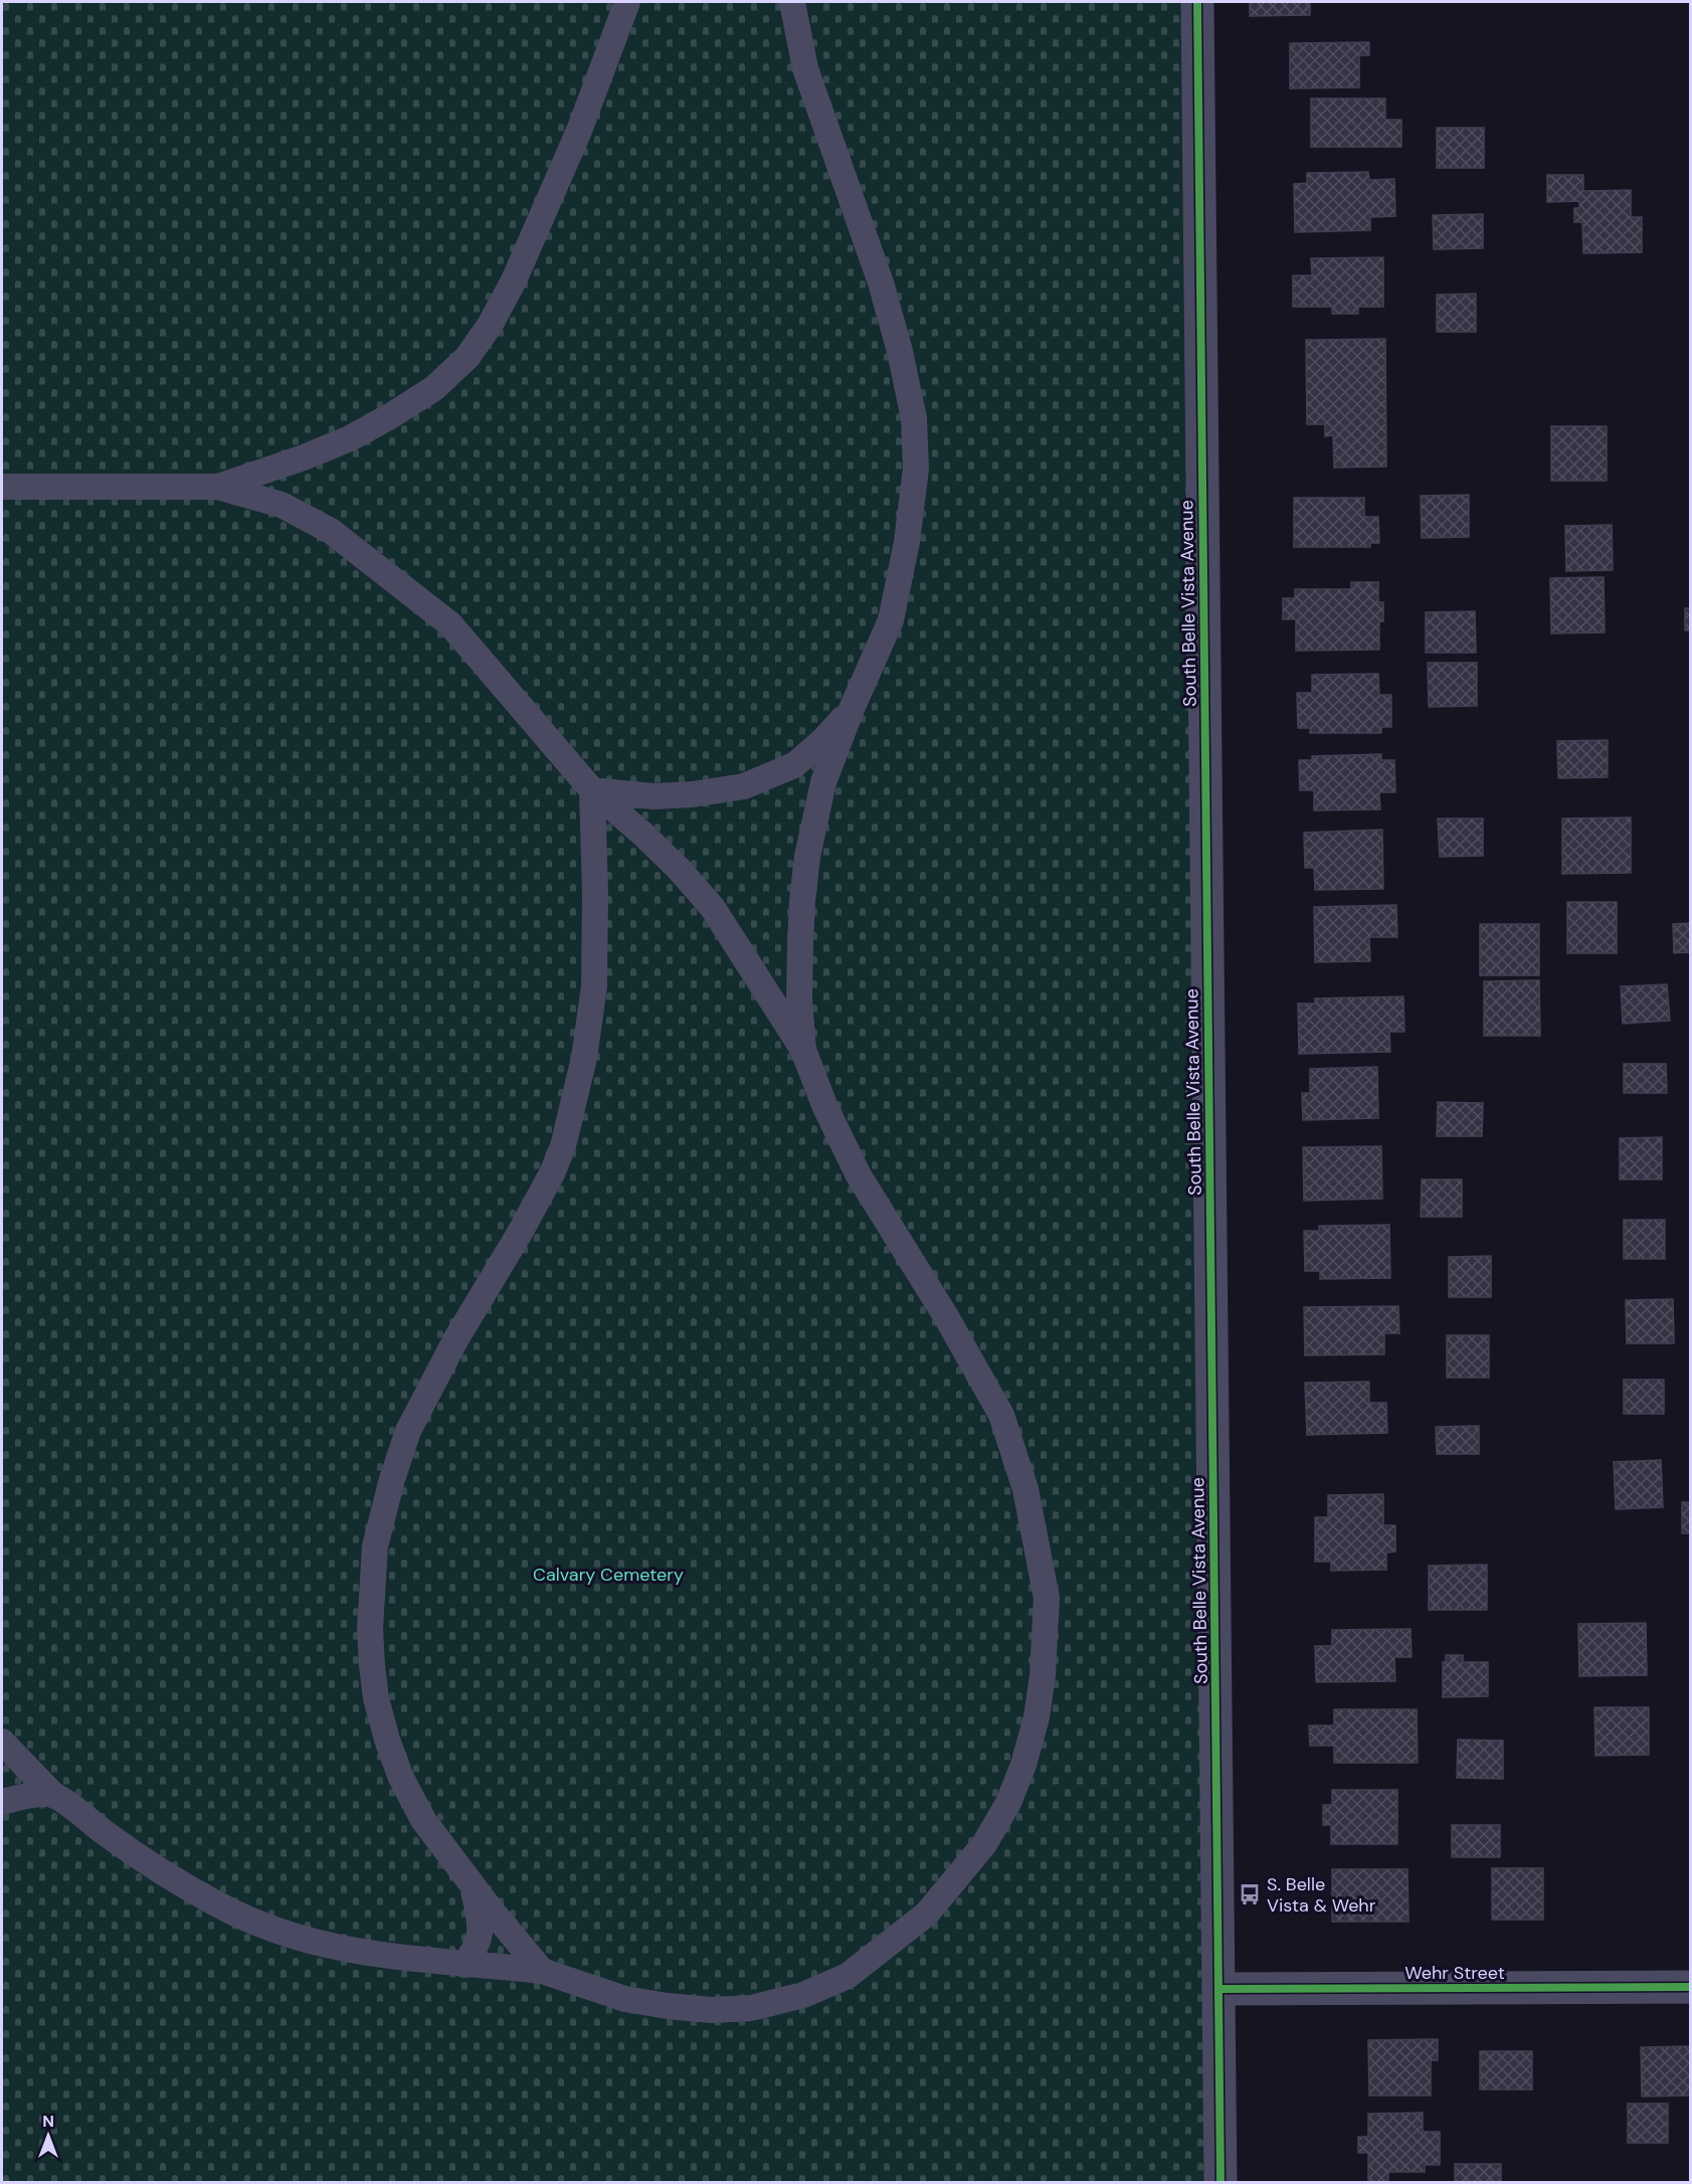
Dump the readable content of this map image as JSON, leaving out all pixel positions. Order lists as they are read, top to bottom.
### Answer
{
  "streets": {
    "street": ["South Belle Vista Avenue", "Wehr Street"]
  },
  "crossings": [
    ["South Belle Vista Avenue", "Wehr Street"]
  ],
  "parks": ["Calvary Cemetery"],
  "places": {
    "bus stop": ["S. Belle Vista & Wehr"]
  },
  "north": "top"
}
